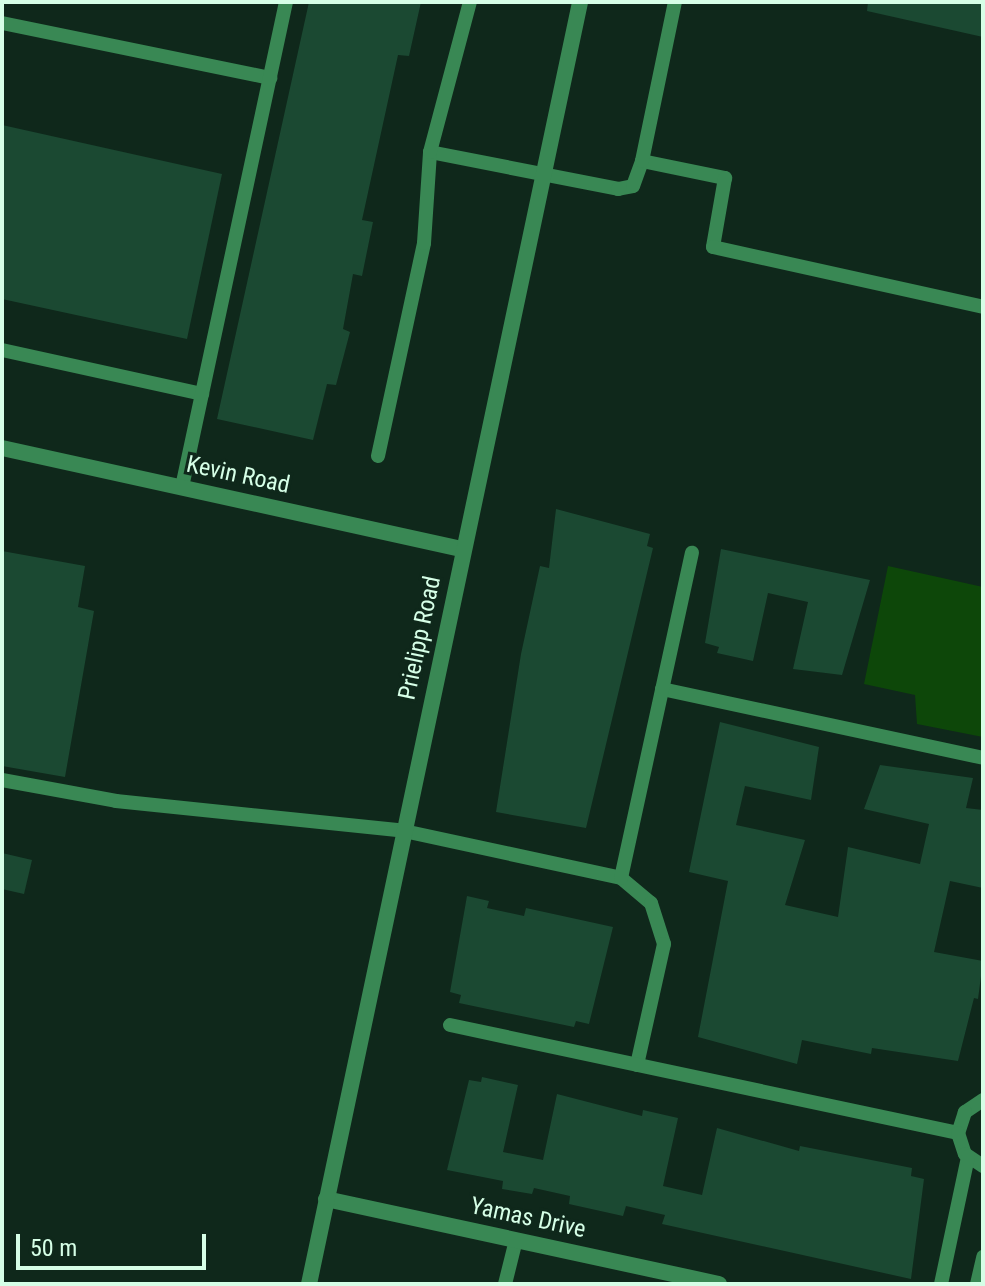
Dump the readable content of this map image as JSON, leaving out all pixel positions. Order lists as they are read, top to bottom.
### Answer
{
  "streets": {
    "street": ["Kevin Road", "Prielipp Road", "Yamas Drive"]
  },
  "crossings": [
    ["Kevin Road", "Prielipp Road"],
    ["Prielipp Road", "Yamas Drive"]
  ],
  "scale_bar": "50 m"
}
